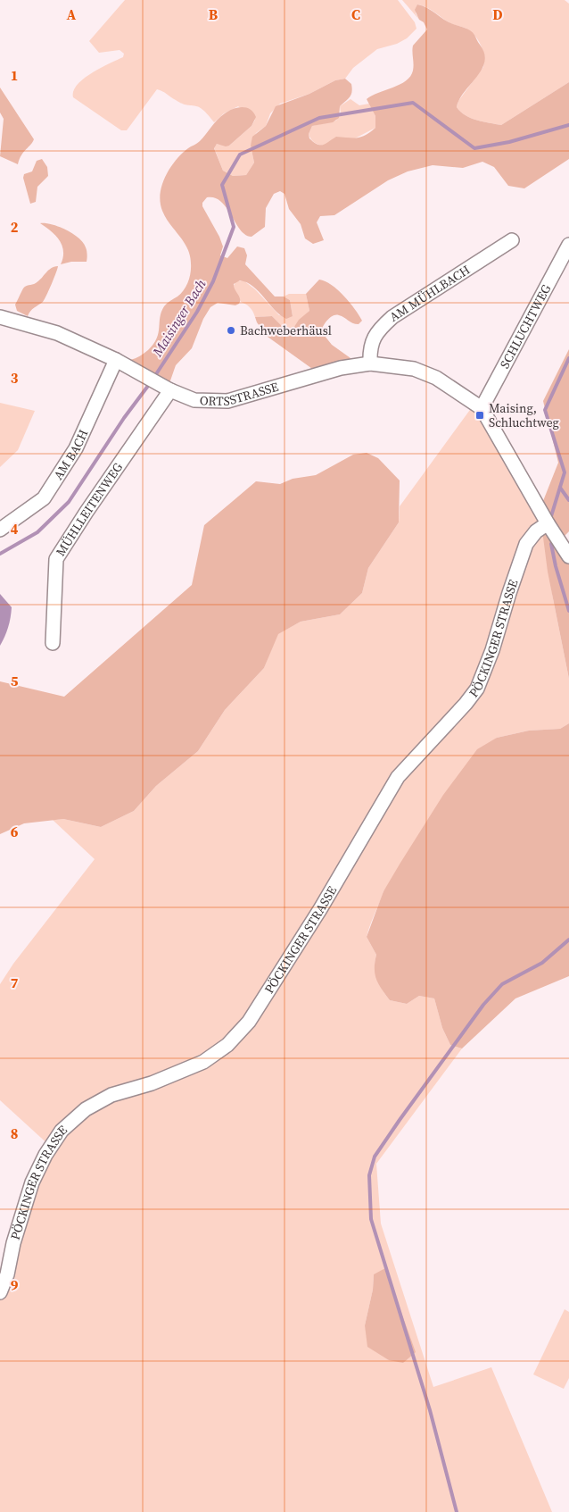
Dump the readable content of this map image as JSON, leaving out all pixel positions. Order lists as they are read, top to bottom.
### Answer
{
  "streets": {
    "street": [
      "AM MÜHLBACH",
      "SCHLUCHTWEG",
      "ORTSSTRASSE",
      "AM BACH",
      "MÜHLLEITENWEG",
      "PÖCKINGER STRASSE"
    ]
  },
  "crossings": [
    ["AM MÜHLBACH", "ORTSSTRASSE"],
    ["SCHLUCHTWEG", "ORTSSTRASSE"],
    ["ORTSSTRASSE", "AM BACH"],
    ["ORTSSTRASSE", "MÜHLLEITENWEG"]
  ],
  "water": ["Maisinger Bach"],
  "places": {
    "other": ["Bachweberhäusl"],
    "transit": ["Maising, Schluchtweg"]
  },
  "grid": {
    "columns": [
      "A",
      "B",
      "C",
      "D"
    ],
    "rows": [
      "1",
      "2",
      "3",
      "4",
      "5",
      "6",
      "7",
      "8",
      "9"
    ]
  }
}
